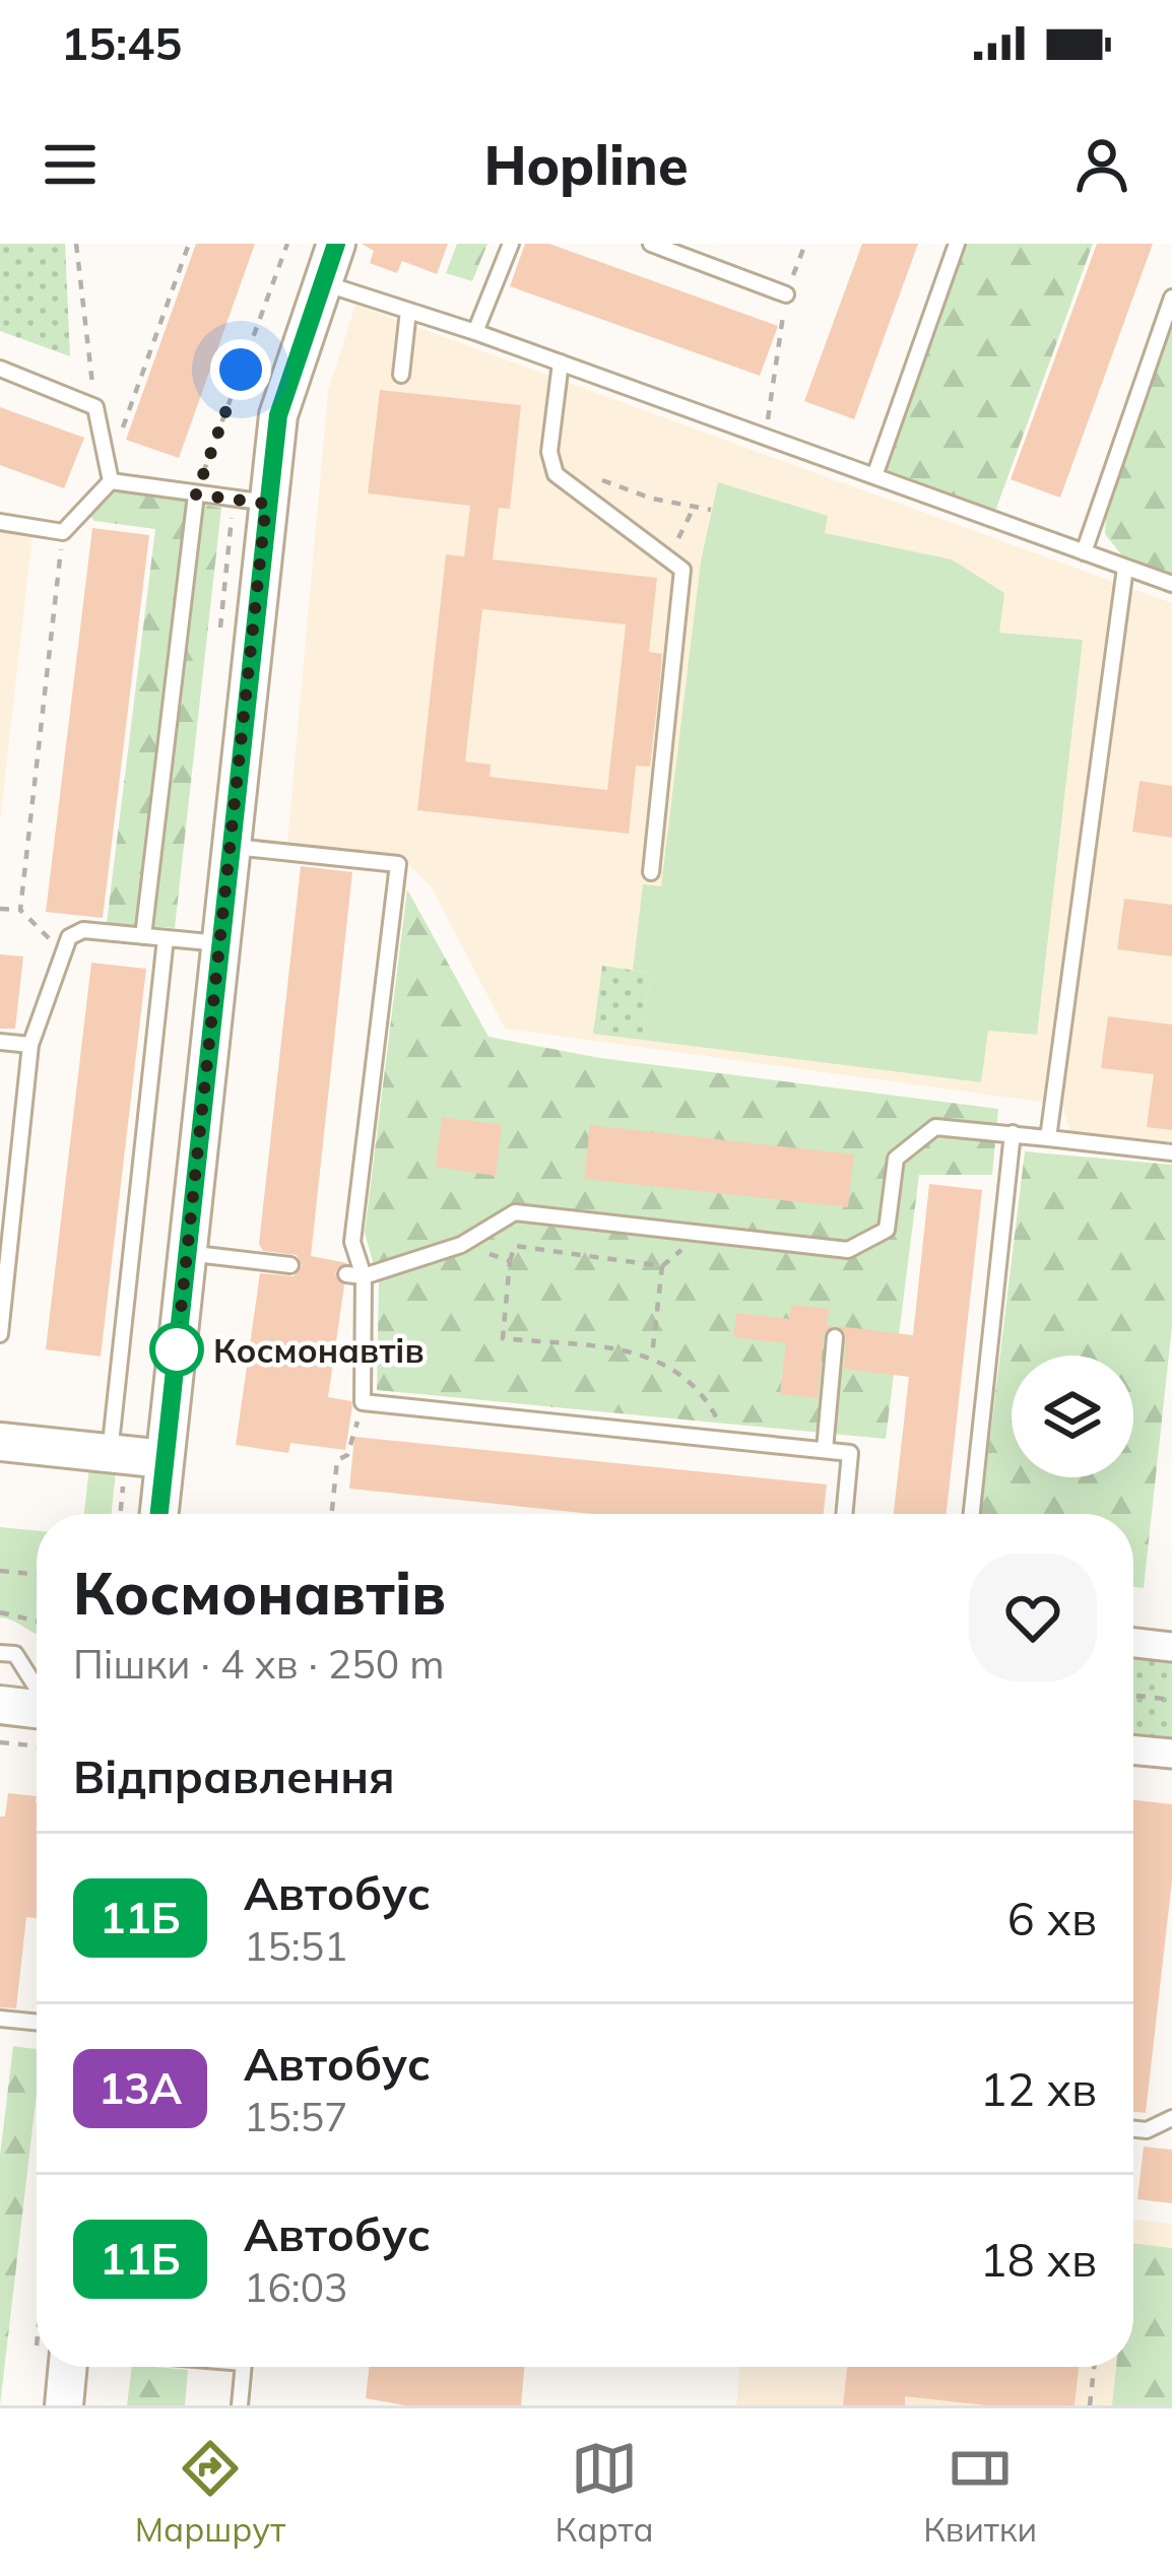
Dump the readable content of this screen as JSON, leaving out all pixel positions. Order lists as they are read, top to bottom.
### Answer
{
  "places": ["Космонавтів"],
  "lines": ["bus line 11Б"],
  "page": {
    "status": "15:45",
    "header": "Hopline",
    "heading": [
      ["Космонавтів", "Пішки · 4 хв · 250 m"],
      "Відправлення"
    ],
    "list": [
      {
        "mark": "11Б",
        "name": "Автобус",
        "note": "15:51",
        "value": "6 хв"
      },
      {
        "mark": "13А",
        "name": "Автобус",
        "note": "15:57",
        "value": "12 хв"
      },
      {
        "mark": "11Б",
        "name": "Автобус",
        "note": "16:03",
        "value": "18 хв"
      }
    ],
    "tabs": ["Маршрут", "Карта", "Квитки"]
  }
}
